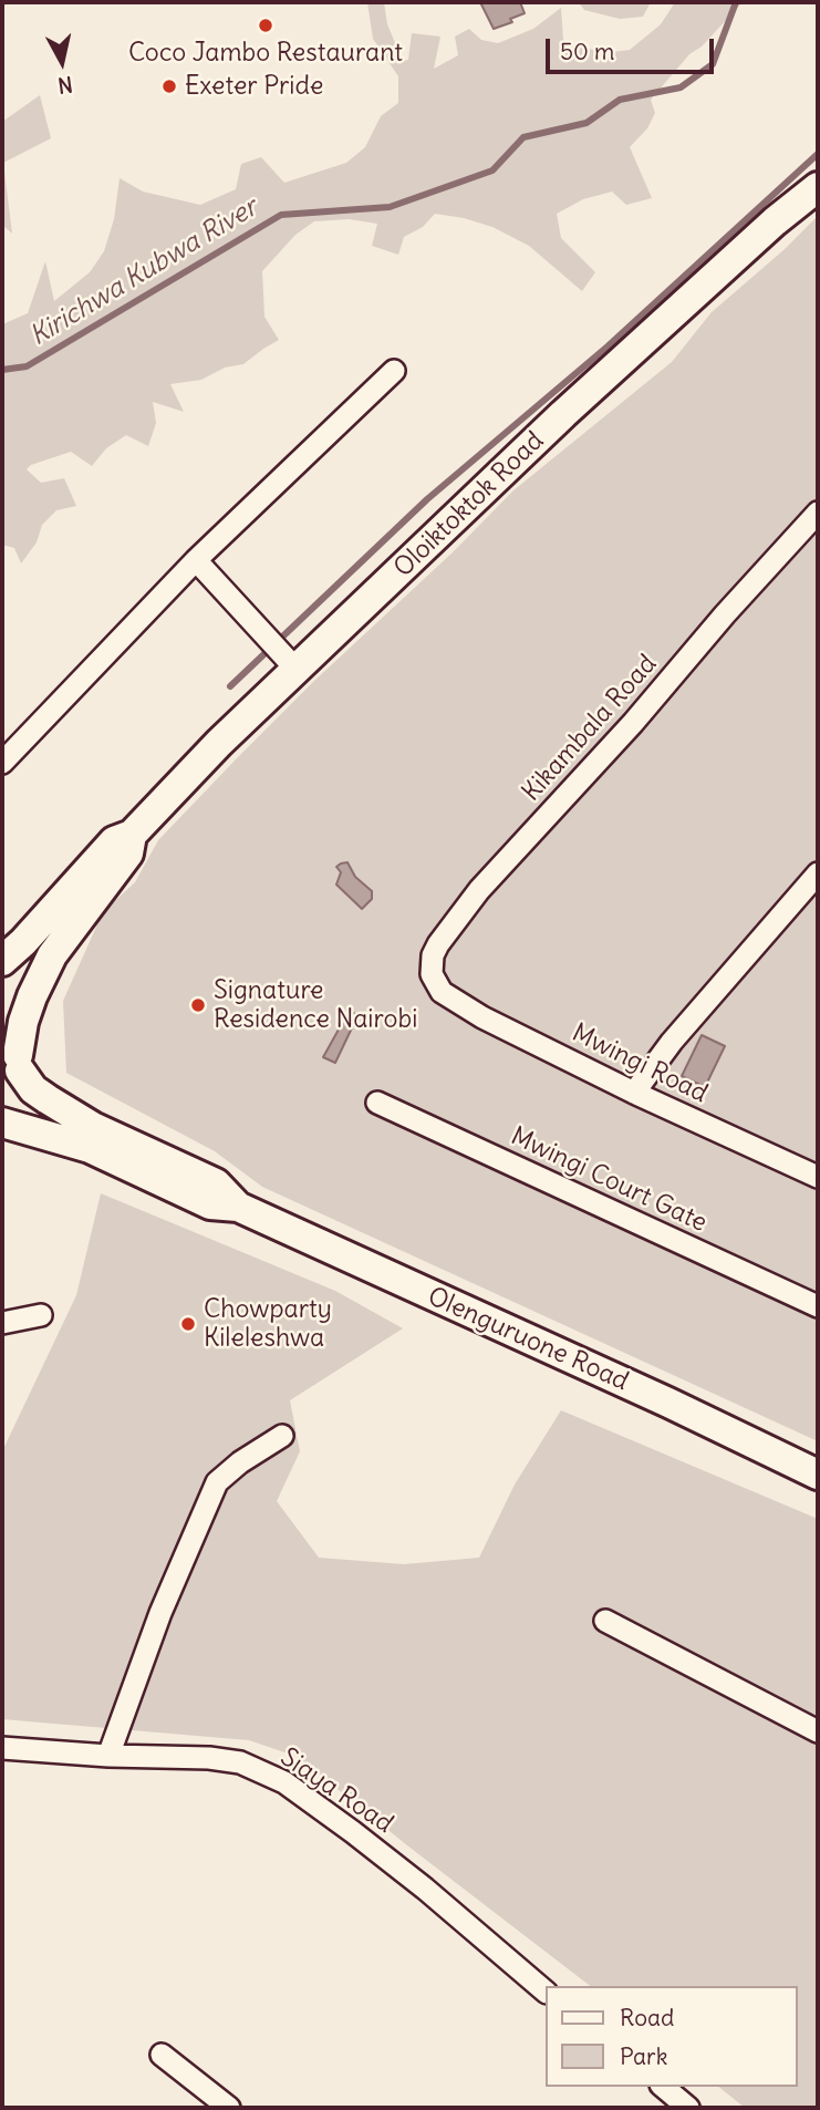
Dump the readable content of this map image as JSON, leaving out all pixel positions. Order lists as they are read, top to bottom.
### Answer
{
  "streets": {
    "main road": ["Oloiktoktok Road", "Olenguruone Road"],
    "street": [
      "Kikambala Road",
      "Mwingi Road",
      "Mwingi Court Gate",
      "Siaya Road"
    ]
  },
  "crossings": [
    ["Oloiktoktok Road", "Olenguruone Road"],
    ["Kikambala Road", "Mwingi Road"]
  ],
  "water": ["Kirichwa Kubwa River"],
  "places": [
    "Coco Jambo Restaurant",
    "Exeter Pride",
    "Signature Residence Nairobi",
    "Chowparty Kileleshwa"
  ],
  "legend": ["Road", "Park"],
  "scale_bar": "50 m",
  "north": "bottom"
}
